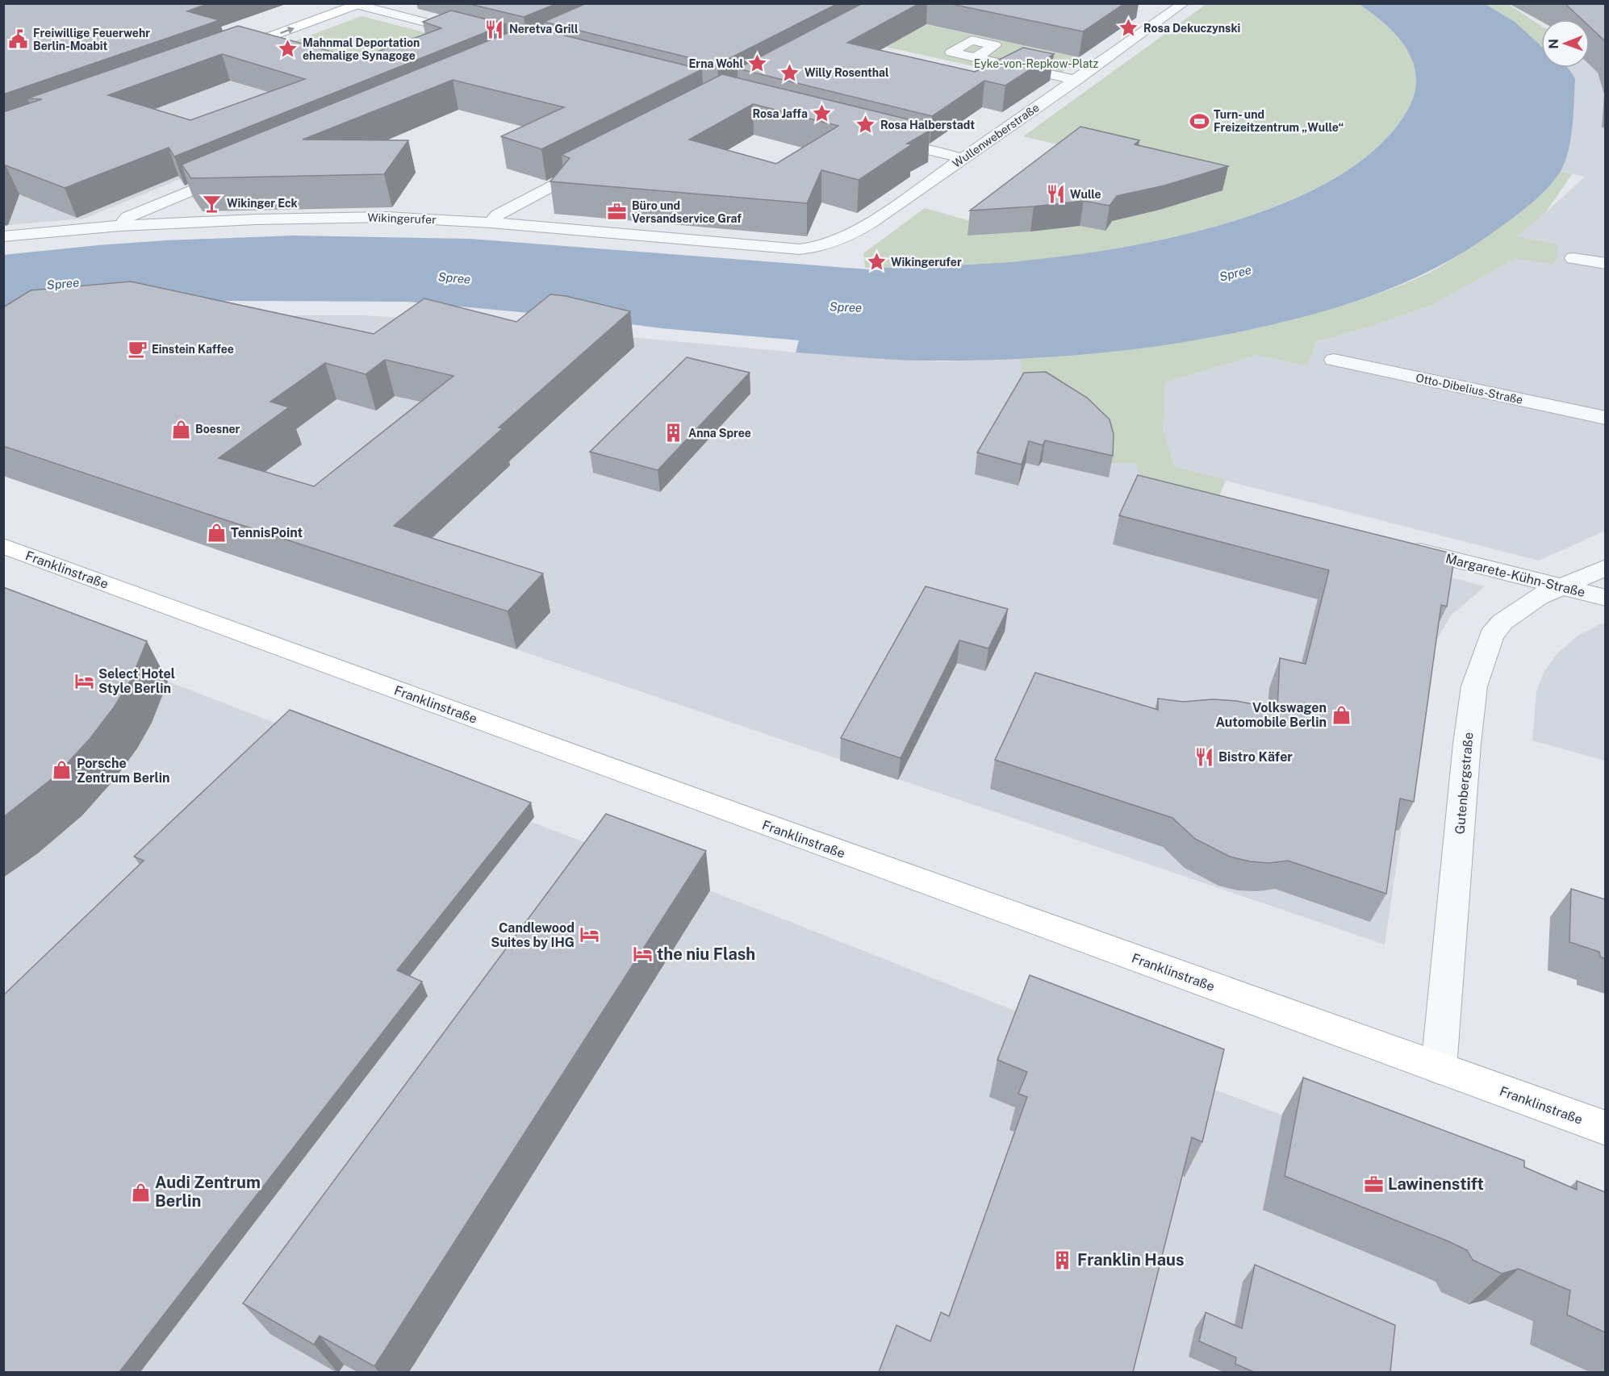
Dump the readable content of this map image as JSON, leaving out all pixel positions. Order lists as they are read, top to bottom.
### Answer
{
  "streets": {
    "main road": ["Franklinstraße"],
    "street": [
      "Wullenweberstraße",
      "Wikingerufer",
      "Otto-Dibelius-Straße",
      "Margarete-Kühn-Straße",
      "Gutenbergstraße"
    ]
  },
  "crossings": [
    ["Wullenweberstraße", "Wikingerufer"],
    ["Franklinstraße", "Gutenbergstraße"],
    ["Margarete-Kühn-Straße", "Gutenbergstraße"]
  ],
  "water": ["Spree"],
  "parks": ["Eyke-von-Repkow-Platz"],
  "places": {
    "place": [
      "Rosa Dekuczynski",
      "Mahnmal Deportation ehemalige Synagoge",
      "Erna Wohl",
      "Willy Rosenthal",
      "Rosa Jaffa",
      "Rosa Halberstadt",
      "Wikingerufer"
    ],
    "restaurant": ["Neretva Grill", "Wulle", "Bistro Käfer"],
    "public building": ["Freiwillige Feuerwehr Berlin-Moabit"],
    "sports": ["Turn- und Freizeitzentrum „Wulle“"],
    "bar": ["Wikinger Eck"],
    "office": ["Büro und Versandservice Graf", "Lawinenstift"],
    "cafe": ["Einstein Kaffee"],
    "shop": [
      "Boesner",
      "TennisPoint",
      "Volkswagen Automobile Berlin",
      "Porsche Zentrum Berlin",
      "Audi Zentrum Berlin"
    ],
    "building": ["Anna Spree", "Franklin Haus"],
    "hotel": ["Select Hotel Style Berlin", "Candlewood Suites by IHG", "the niu Flash"]
  },
  "north": "left"
}
